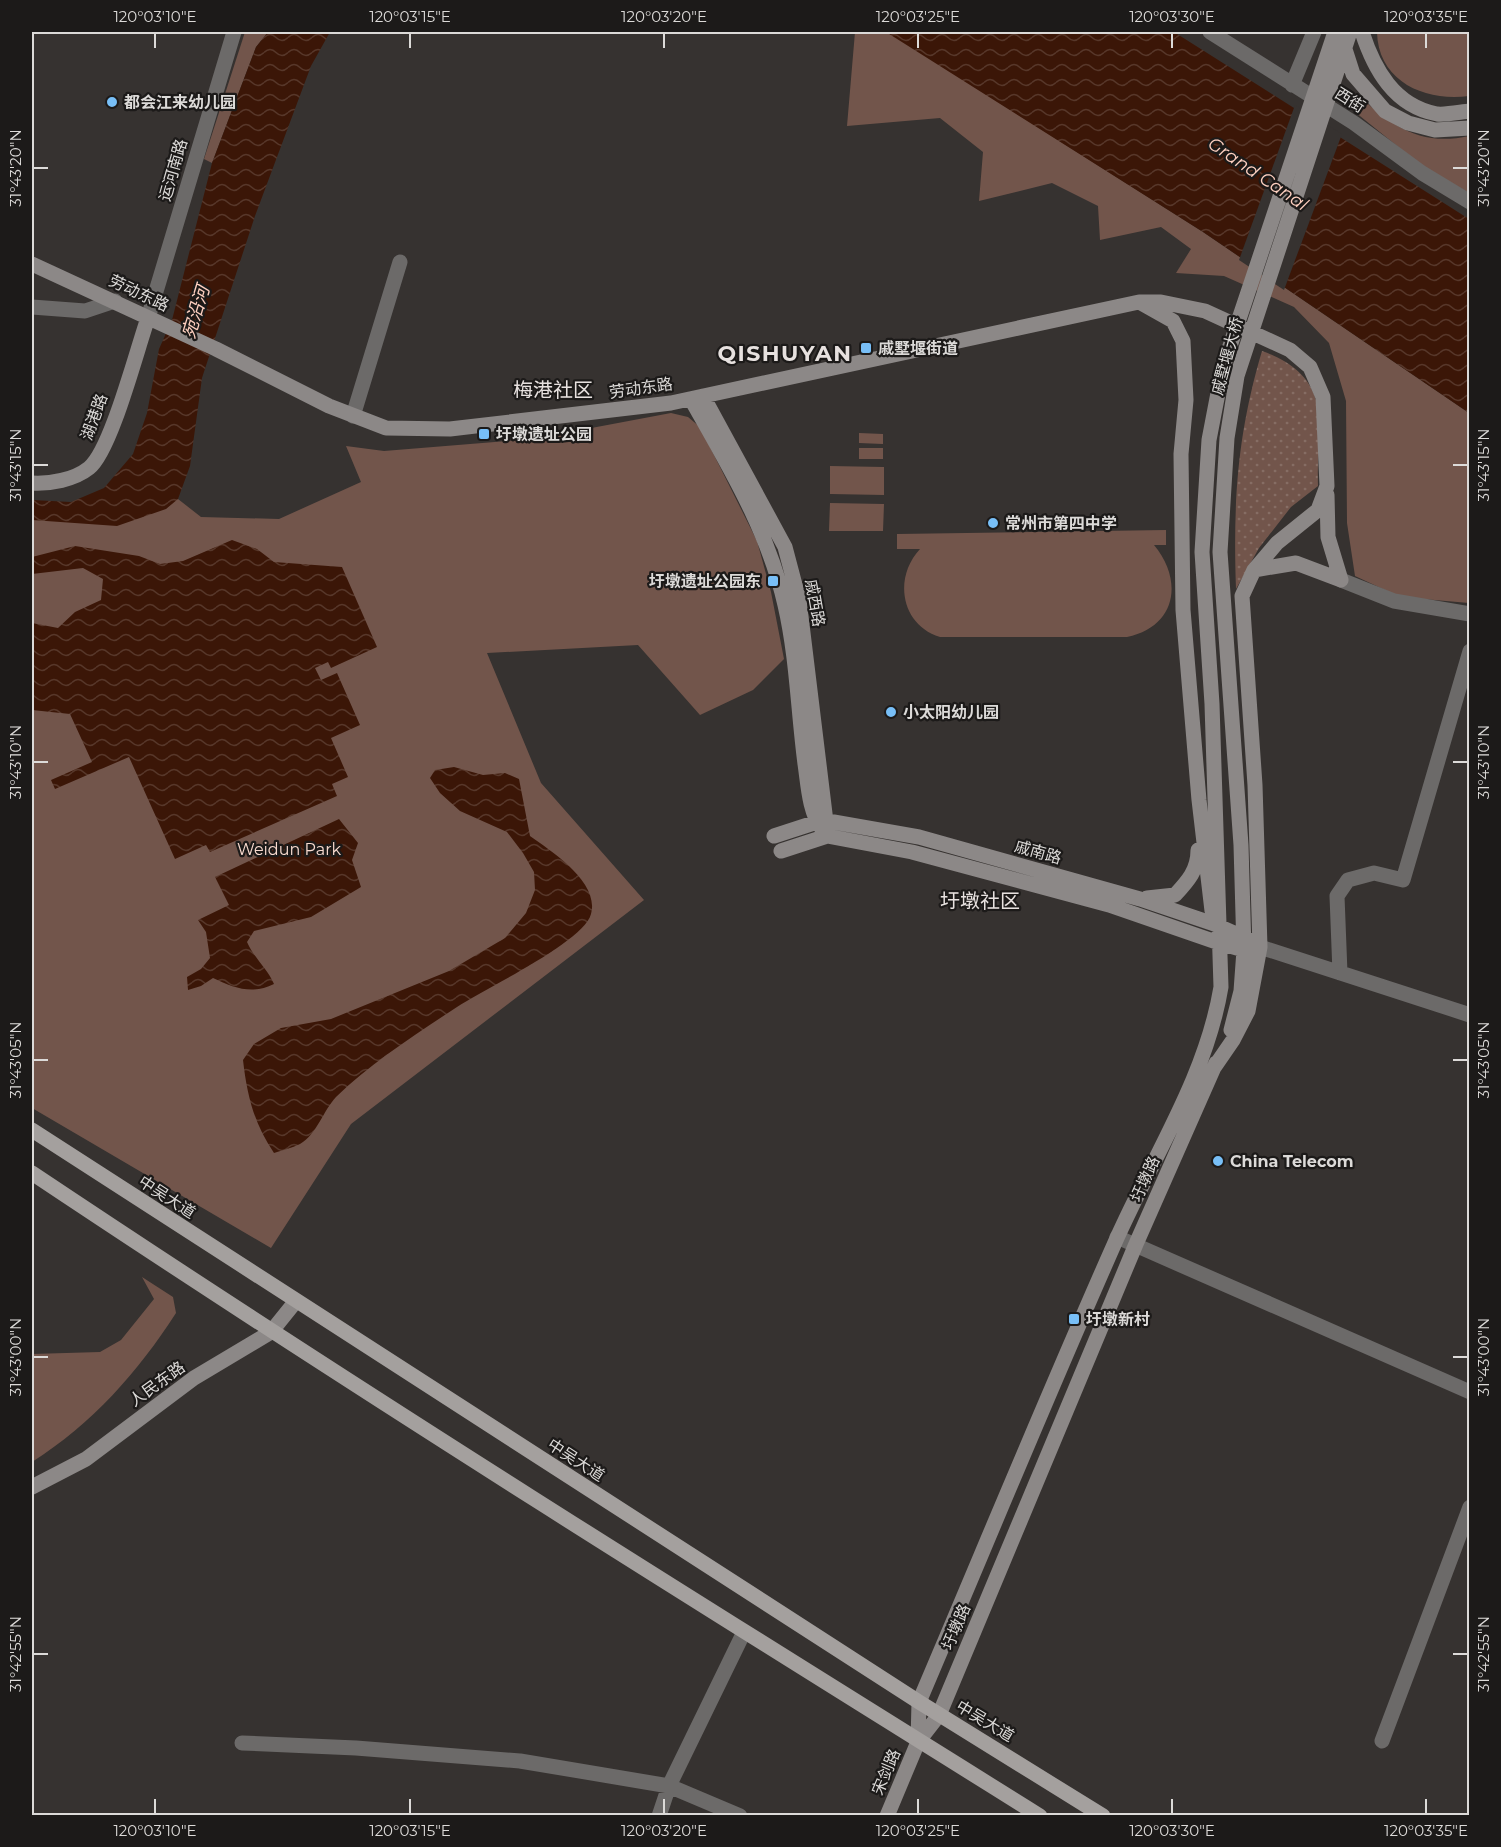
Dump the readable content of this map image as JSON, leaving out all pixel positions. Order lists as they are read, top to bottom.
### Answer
{
  "streets": {
    "main road": [
      "劳动东路",
      "戚墅堰大桥",
      "湖港路",
      "戚西路",
      "戚南路",
      "圩墩路",
      "中吴大道",
      "人民东路",
      "宋剑路"
    ],
    "street": ["西街", "运河南路"]
  },
  "crossings": [
    ["运河南路", "劳动东路"],
    ["运河南路", "湖港路"],
    ["劳动东路", "湖港路"],
    ["劳动东路", "戚西路"],
    ["戚墅堰大桥", "圩墩路"],
    ["戚西路", "戚南路"],
    ["戚南路", "圩墩路"],
    ["圩墩路", "中吴大道"],
    ["圩墩路", "宋剑路"],
    ["中吴大道", "人民东路"]
  ],
  "districts": ["QISHUYAN", "梅港社区", "圩墩社区"],
  "water": ["Grand Canal", "宛沿河"],
  "parks": ["Weidun Park"],
  "places": {
    "other": [
      "都会江来幼儿园",
      "常州市第四中学",
      "小太阳幼儿园",
      "China Telecom"
    ],
    "transit": [
      "戚墅堰街道",
      "圩墩遗址公园",
      "圩墩遗址公园东",
      "圩墩新村"
    ]
  },
  "coordinates": [
    "120°03'10\"E",
    "120°03'15\"E",
    "120°03'20\"E",
    "120°03'25\"E",
    "120°03'30\"E",
    "120°03'35\"E",
    "31°43'20\"N",
    "31°43'15\"N",
    "31°43'10\"N",
    "31°43'05\"N",
    "31°43'00\"N",
    "31°42'55\"N"
  ]
}
